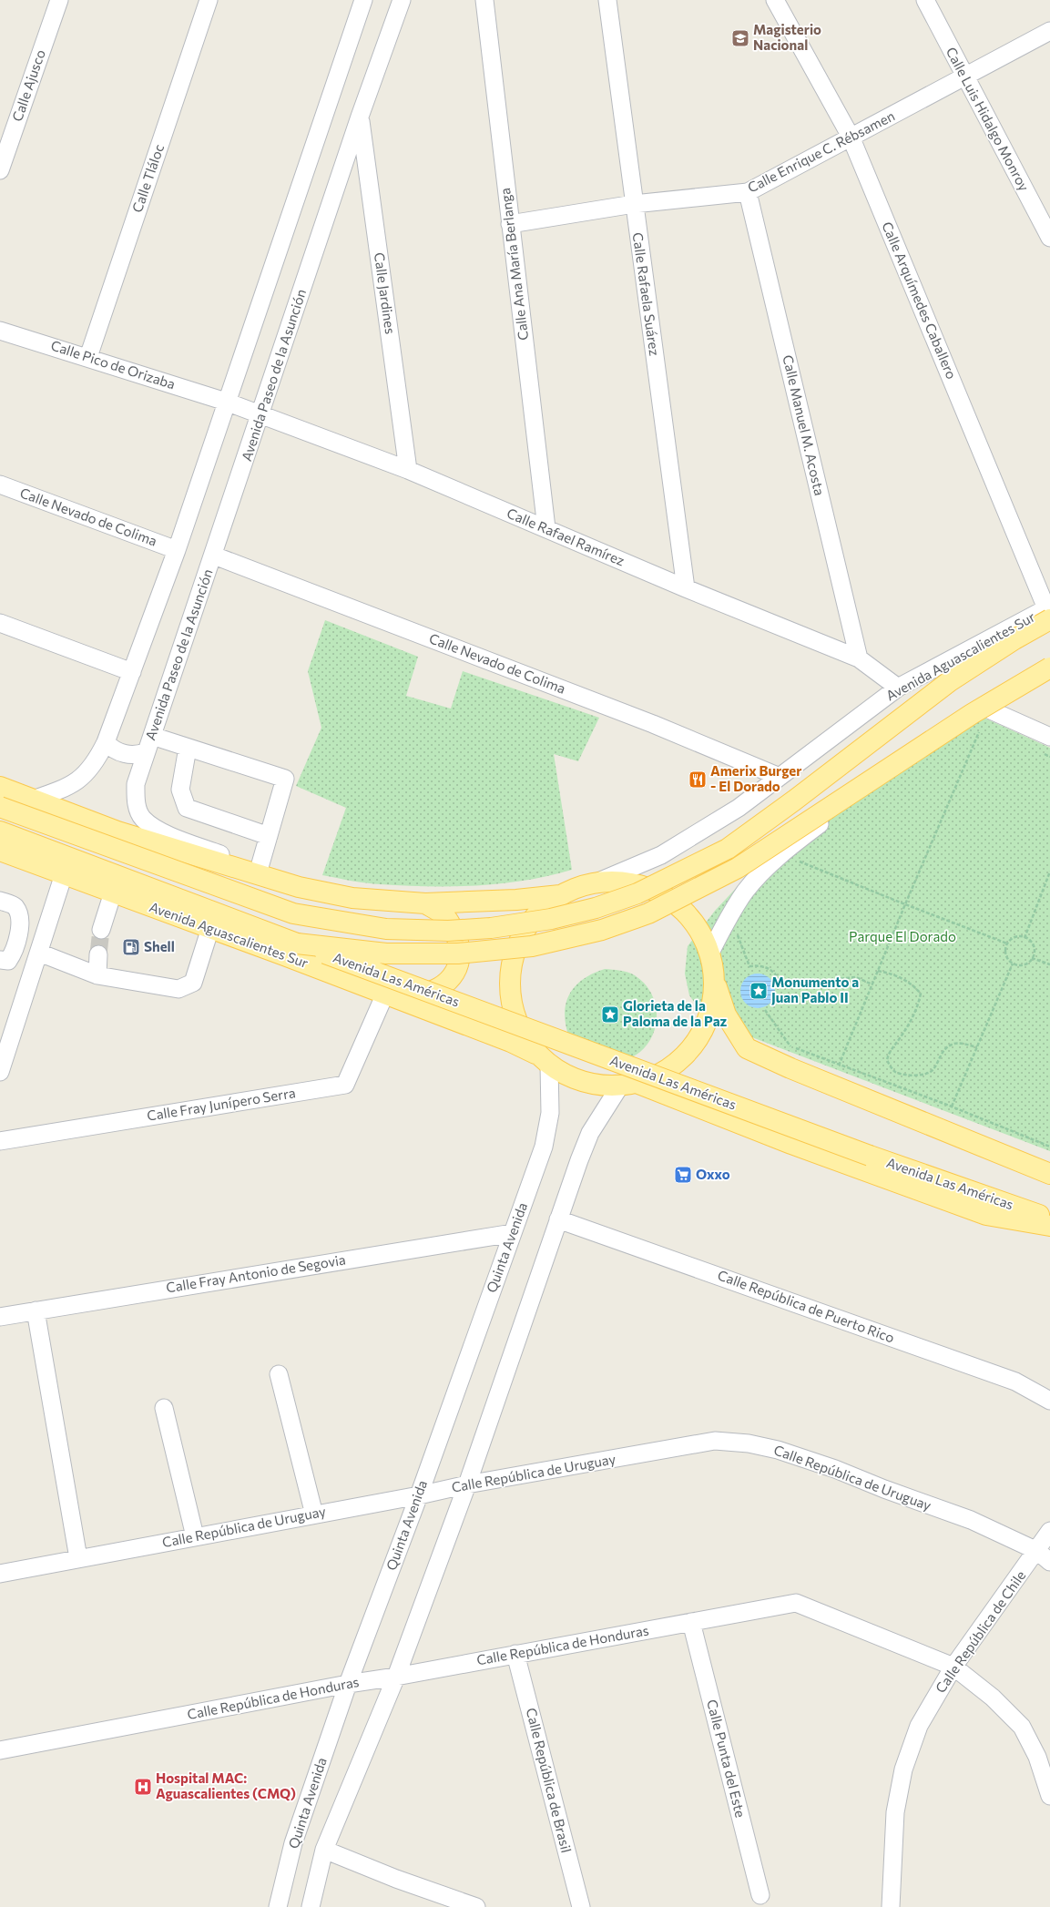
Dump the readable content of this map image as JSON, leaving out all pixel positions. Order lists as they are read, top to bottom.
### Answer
{
  "streets": {
    "main road": ["Avenida Aguascalientes Sur", "Avenida Las Américas"],
    "street": [
      "Calle Ajusco",
      "Calle Luis Hidalgo Monroy",
      "Calle Enrique C. Rébsamen",
      "Calle Tláloc",
      "Calle Ana María Berlanga",
      "Calle Jardines",
      "Calle Rafaela Suárez",
      "Calle Arquímedes Caballero",
      "Calle Pico de Orizaba",
      "Avenida Paseo de la Asunción",
      "Calle Manuel M. Acosta",
      "Calle Nevado de Colima",
      "Calle Rafael Ramírez",
      "Calle Fray Junípero Serra",
      "Quinta Avenida",
      "Calle Fray Antonio de Segovia",
      "Calle República de Puerto Rico",
      "Calle República de Uruguay",
      "Calle República de Chile",
      "Calle República de Honduras",
      "Calle Punta del Este",
      "Calle República de Brasil"
    ]
  },
  "crossings": [
    ["Calle Luis Hidalgo Monroy", "Calle Enrique C. Rébsamen"],
    ["Calle Enrique C. Rébsamen", "Calle Ana María Berlanga"],
    ["Calle Enrique C. Rébsamen", "Calle Rafaela Suárez"],
    ["Calle Enrique C. Rébsamen", "Calle Arquímedes Caballero"],
    ["Calle Enrique C. Rébsamen", "Calle Manuel M. Acosta"],
    ["Calle Tláloc", "Calle Pico de Orizaba"],
    ["Calle Ana María Berlanga", "Calle Rafael Ramírez"],
    ["Calle Jardines", "Avenida Paseo de la Asunción"],
    ["Calle Jardines", "Calle Rafael Ramírez"],
    ["Calle Rafaela Suárez", "Calle Rafael Ramírez"],
    ["Calle Arquímedes Caballero", "Avenida Aguascalientes Sur"],
    ["Calle Pico de Orizaba", "Calle Rafael Ramírez"],
    ["Avenida Paseo de la Asunción", "Calle Nevado de Colima"],
    ["Avenida Paseo de la Asunción", "Calle Rafael Ramírez"],
    ["Calle Manuel M. Acosta", "Calle Rafael Ramírez"],
    ["Calle Nevado de Colima", "Avenida Aguascalientes Sur"],
    ["Calle Rafael Ramírez", "Avenida Aguascalientes Sur"],
    ["Avenida Aguascalientes Sur", "Avenida Las Américas"],
    ["Avenida Aguascalientes Sur", "Calle Fray Junípero Serra"],
    ["Avenida Aguascalientes Sur", "Quinta Avenida"],
    ["Quinta Avenida", "Calle Fray Antonio de Segovia"],
    ["Quinta Avenida", "Calle República de Uruguay"],
    ["Quinta Avenida", "Calle República de Honduras"],
    ["Calle República de Uruguay", "Calle República de Chile"],
    ["Calle República de Chile", "Calle República de Honduras"],
    ["Calle República de Honduras", "Calle Punta del Este"],
    ["Calle República de Honduras", "Calle República de Brasil"]
  ],
  "parks": ["Parque El Dorado"],
  "places": {
    "school or university": ["Magisterio Nacional"],
    "restaurant": ["Amerix Burger - El Dorado"],
    "fuel station": ["Shell"],
    "place": ["Monumento a Juan Pablo II", "Glorieta de la Paloma de la Paz"],
    "supermarket": ["Oxxo"],
    "hospital": ["Hospital MAC: Aguascalientes (CMQ)"]
  }
}
